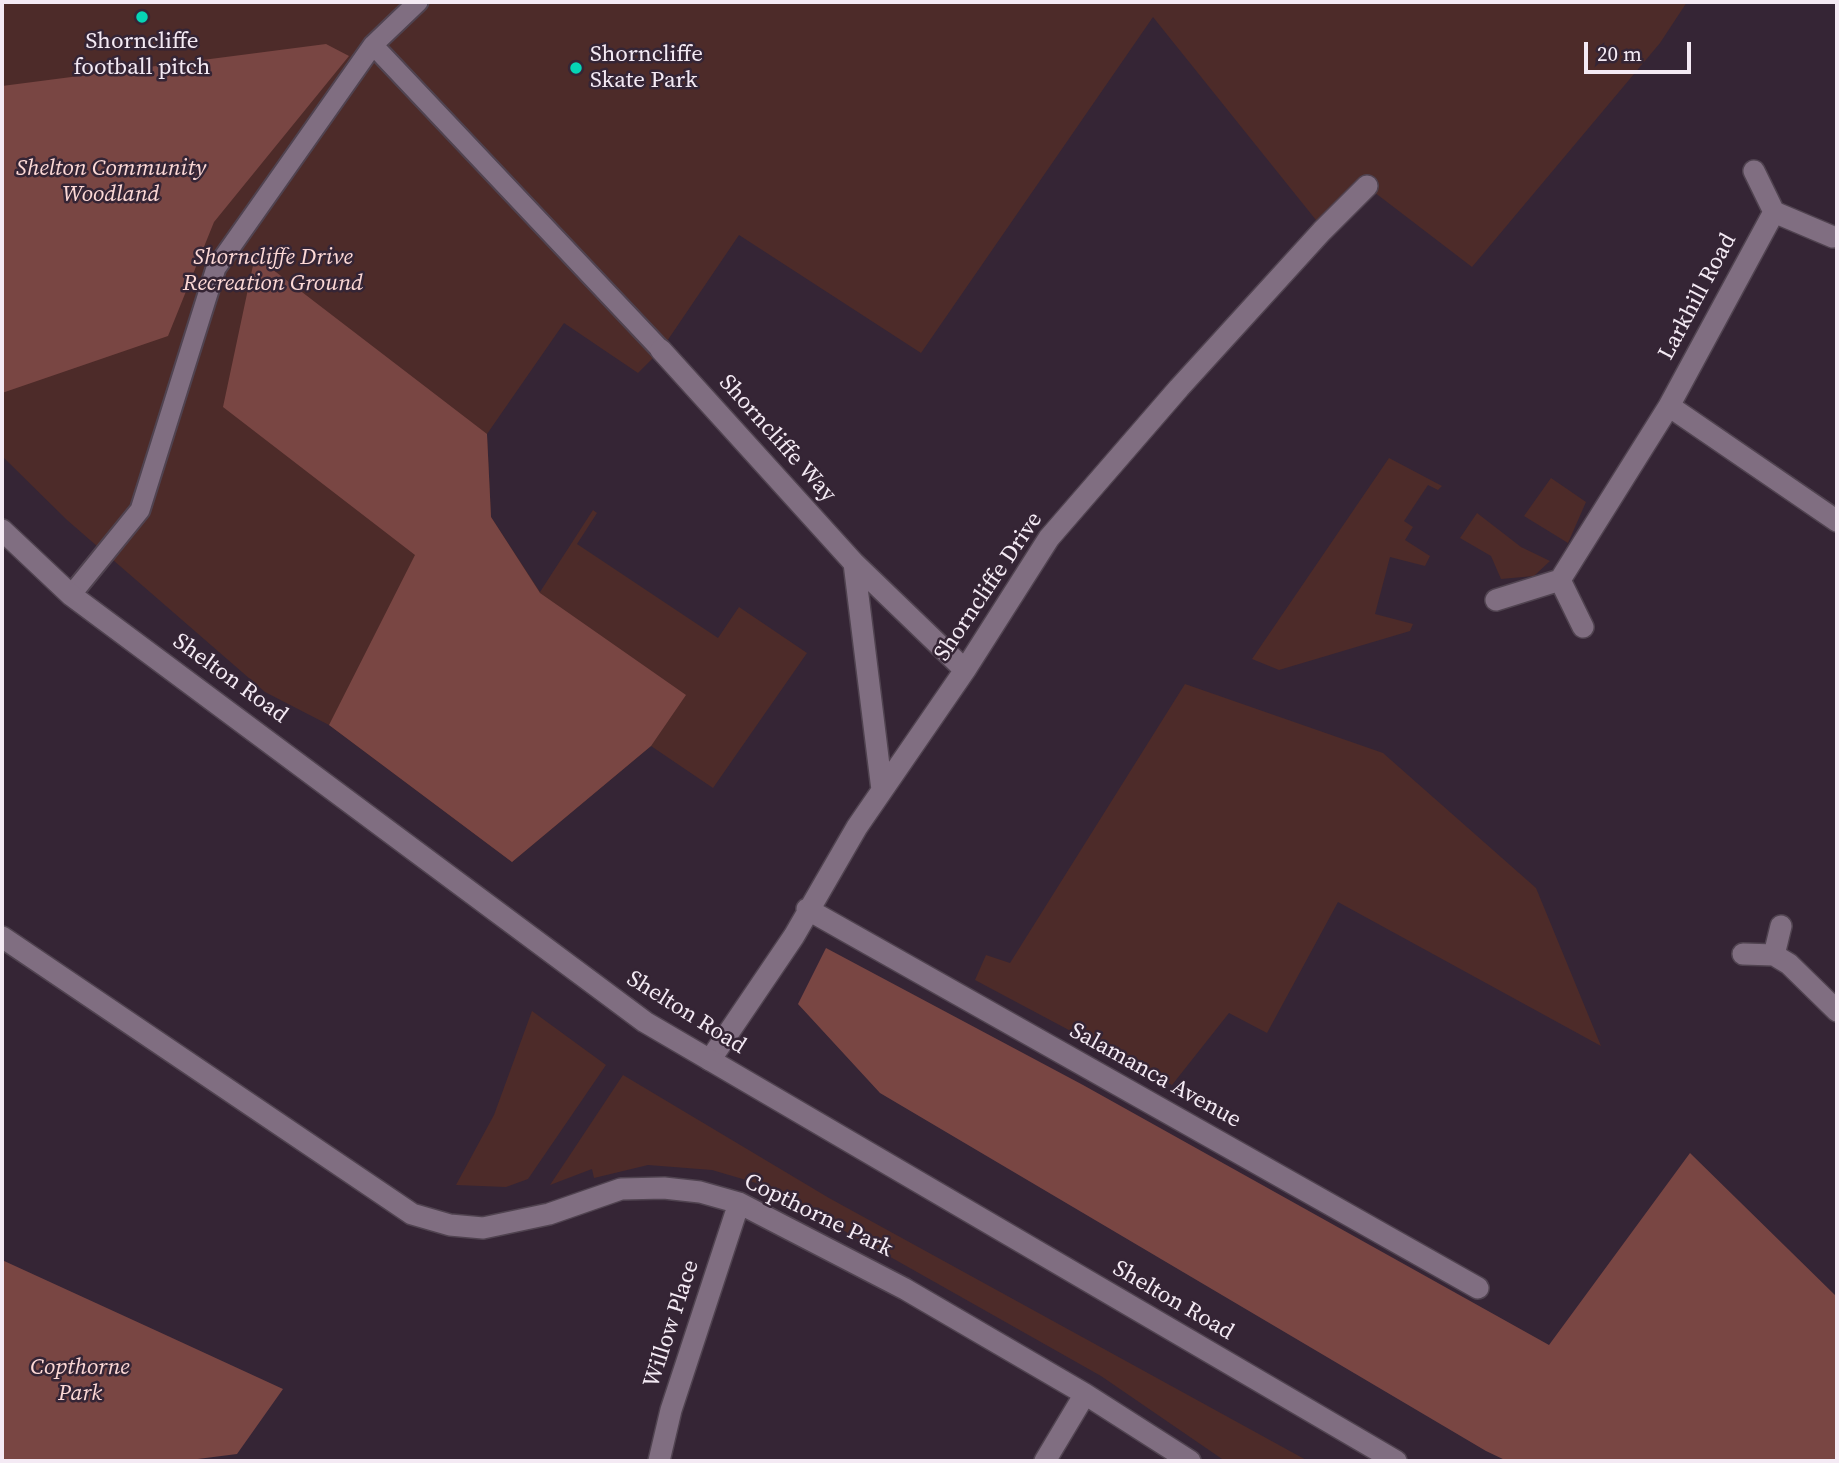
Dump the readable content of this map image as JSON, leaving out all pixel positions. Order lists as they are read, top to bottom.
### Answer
{
  "streets": {
    "street": [
      "Larkhill Road",
      "Shorncliffe Way",
      "Shorncliffe Drive",
      "Shelton Road",
      "Salamanca Avenue",
      "Copthorne Park",
      "Willow Place"
    ]
  },
  "crossings": [
    ["Shorncliffe Way", "Shorncliffe Drive"],
    ["Shorncliffe Drive", "Shelton Road"],
    ["Shorncliffe Drive", "Salamanca Avenue"],
    ["Copthorne Park", "Willow Place"]
  ],
  "parks": ["Shelton Community Woodland", "Shorncliffe Drive Recreation Ground", "Copthorne Park"],
  "places": ["Shorncliffe football pitch", "Shorncliffe Skate Park"],
  "scale_bar": "20 m"
}
